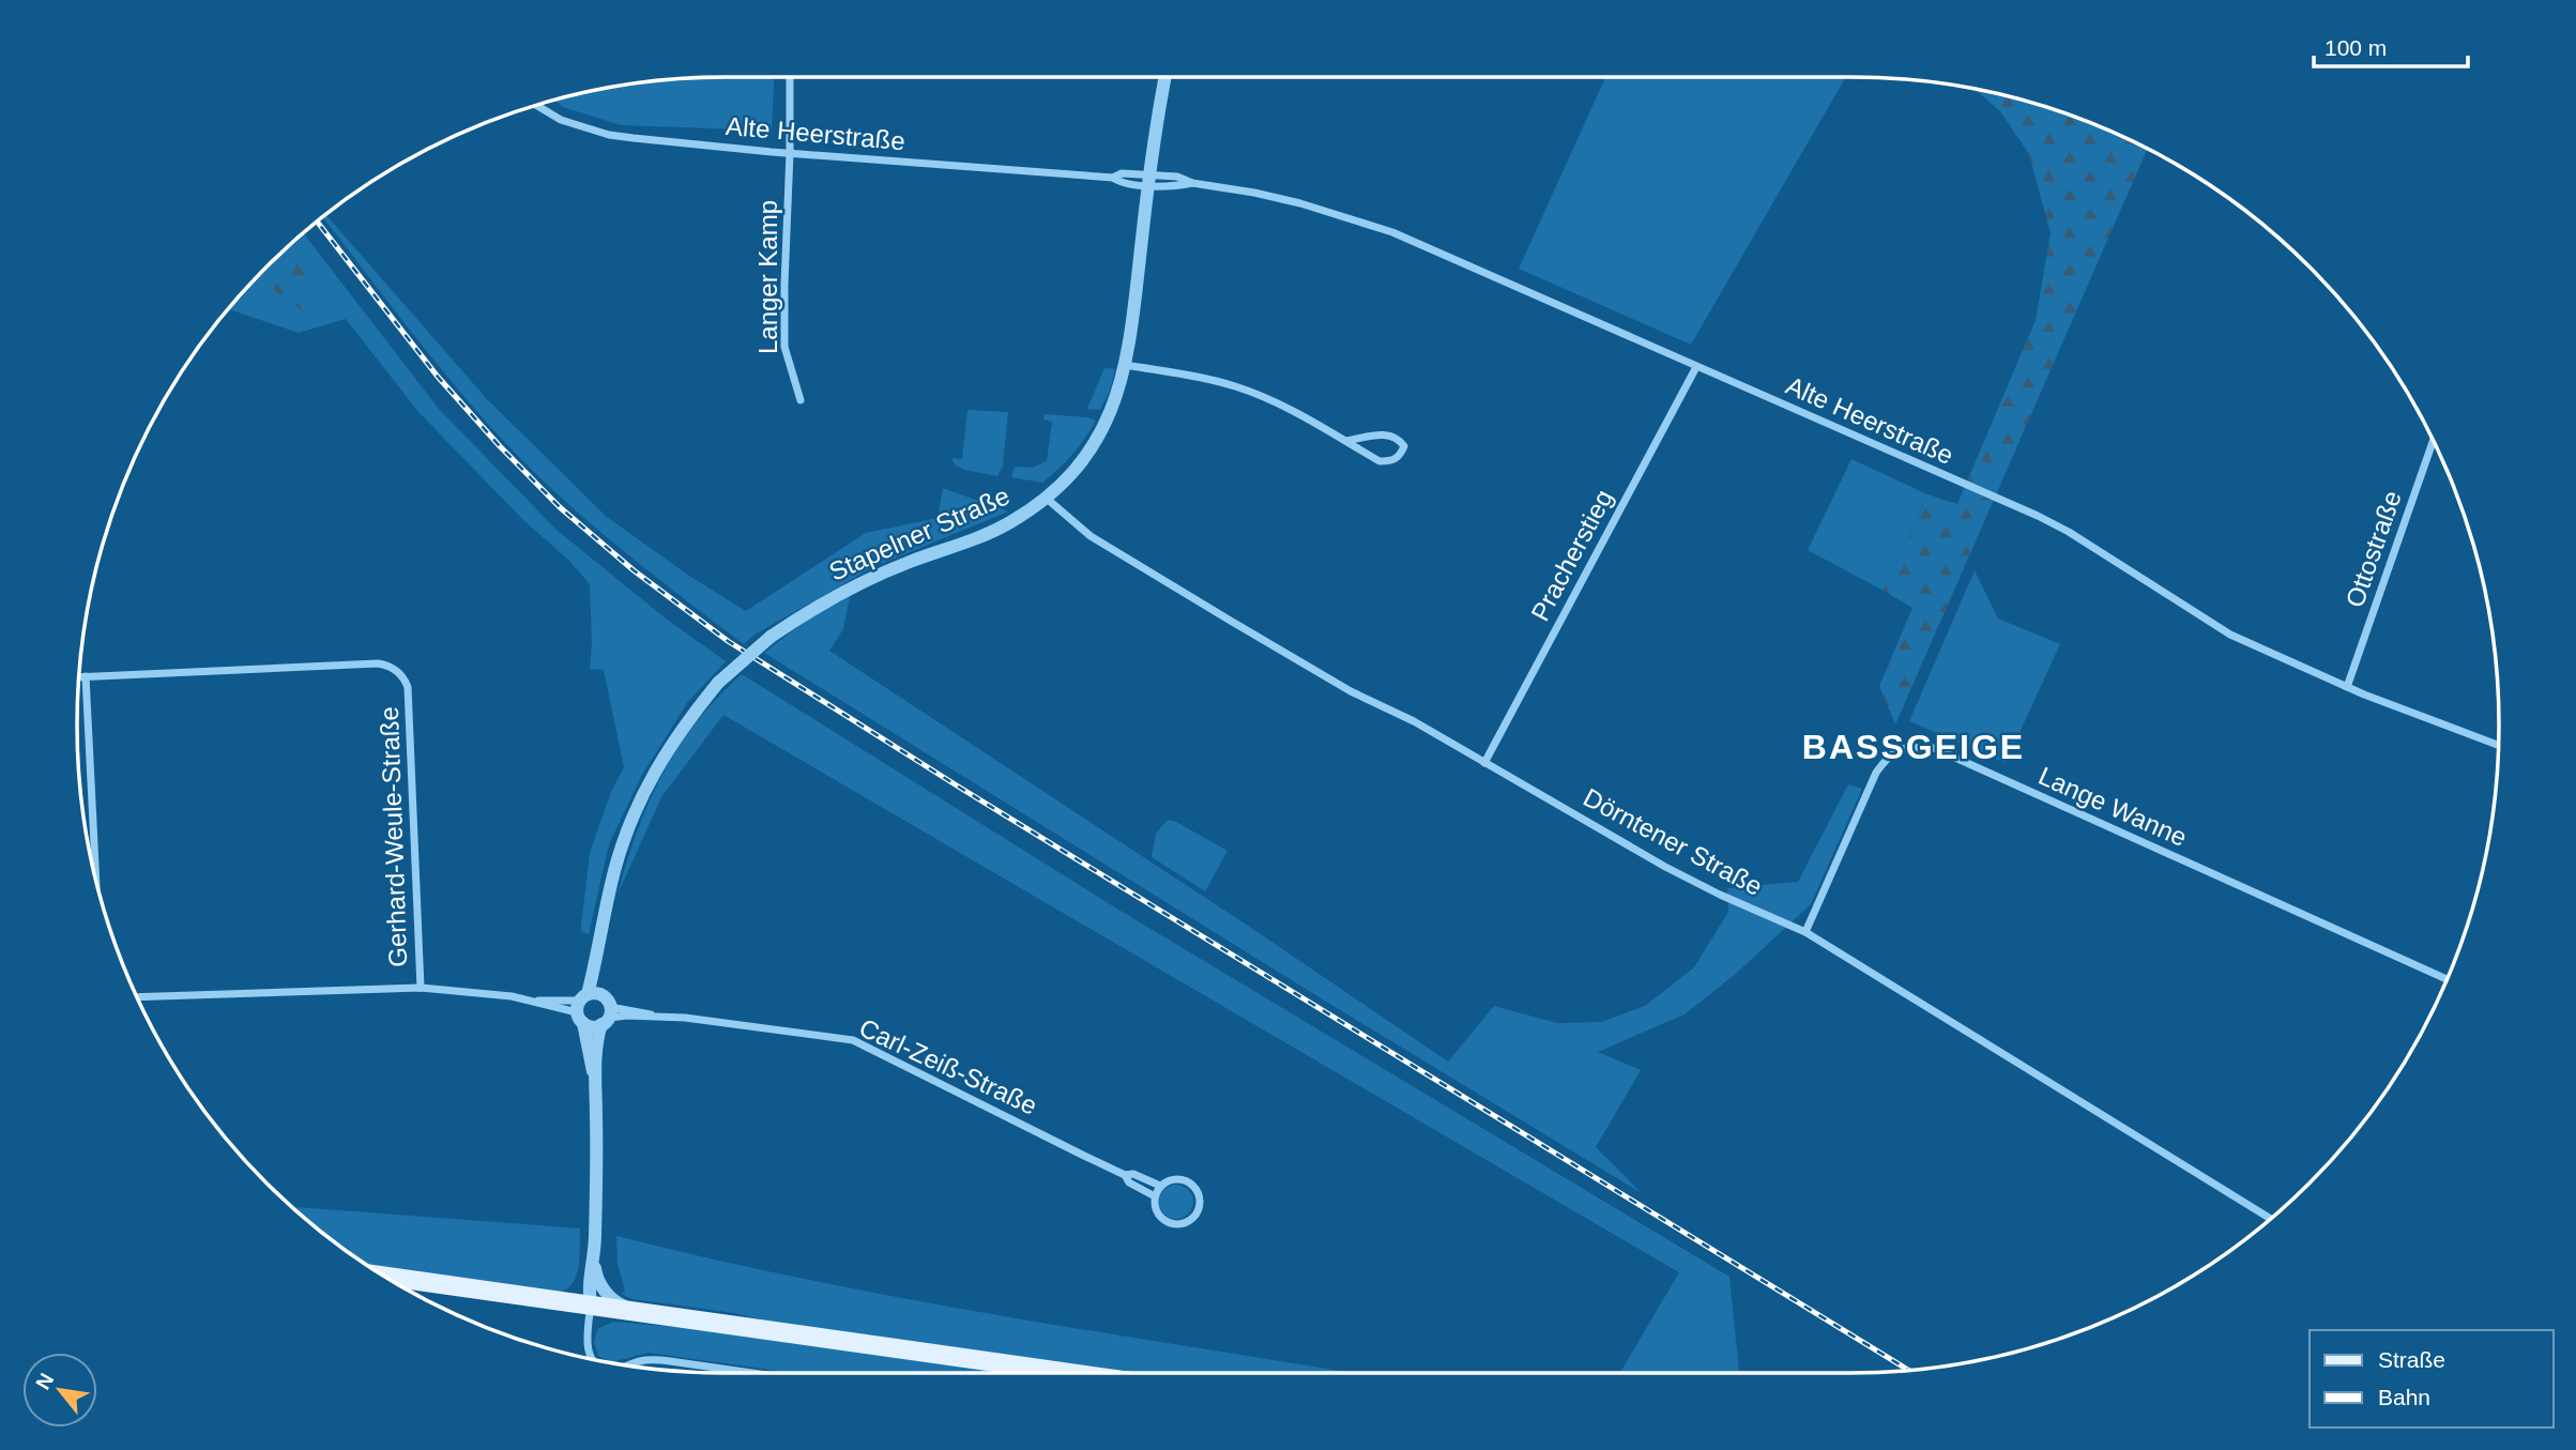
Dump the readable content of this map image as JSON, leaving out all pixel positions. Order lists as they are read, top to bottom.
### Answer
{
  "streets": {
    "street": [
      "Alte Heerstraße",
      "Langer Kamp",
      "Stapelner Straße",
      "Ottostraße",
      "Pracherstieg",
      "Lange Wanne",
      "Gerhard-Weule-Straße",
      "Dörntener Straße",
      "Carl-Zeiß-Straße"
    ]
  },
  "crossings": [
    ["Alte Heerstraße", "Langer Kamp"],
    ["Alte Heerstraße", "Stapelner Straße"],
    ["Alte Heerstraße", "Ottostraße"],
    ["Alte Heerstraße", "Pracherstieg"],
    ["Stapelner Straße", "Gerhard-Weule-Straße"],
    ["Stapelner Straße", "Dörntener Straße"],
    ["Stapelner Straße", "Carl-Zeiß-Straße"],
    ["Pracherstieg", "Dörntener Straße"],
    ["Lange Wanne", "Dörntener Straße"]
  ],
  "districts": ["BASSGEIGE"],
  "legend": ["Straße", "Bahn"],
  "scale_bar": "100 m",
  "north": "top left"
}
